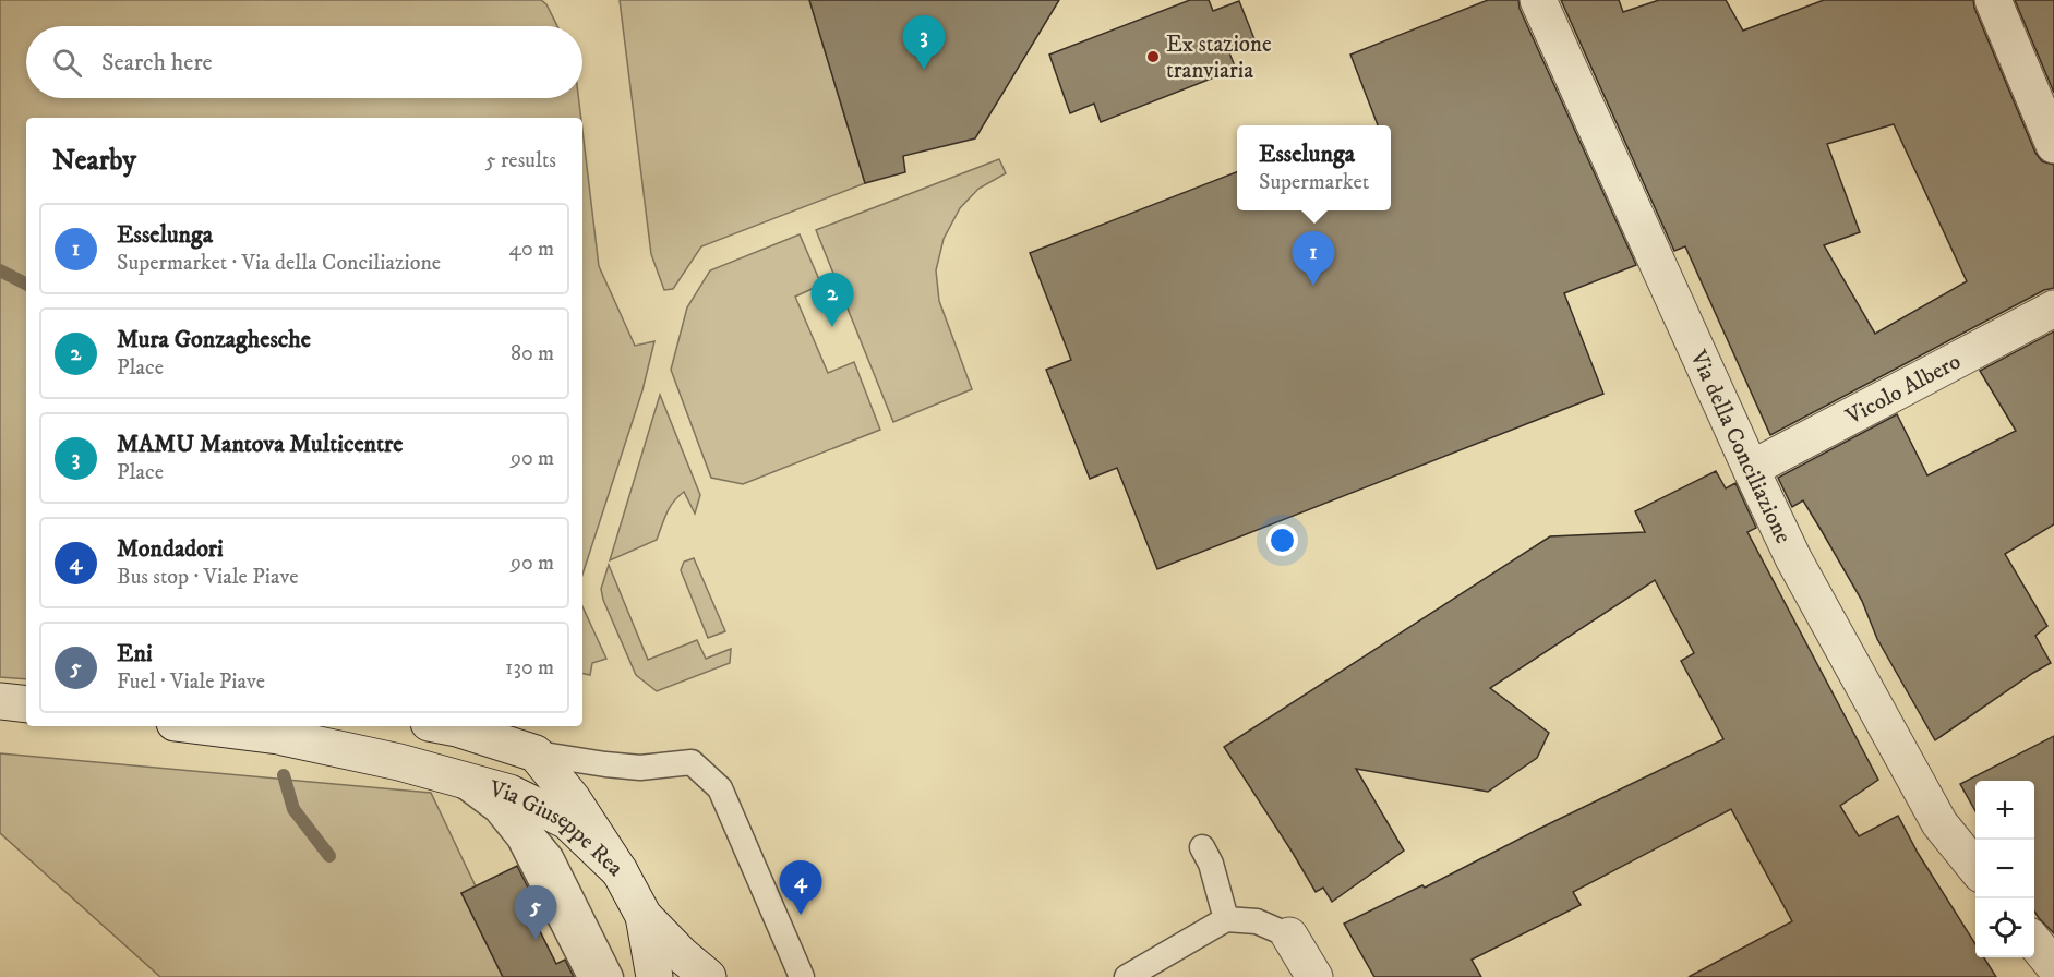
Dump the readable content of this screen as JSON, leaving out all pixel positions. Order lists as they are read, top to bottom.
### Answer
{
  "streets": {
    "street": ["Vicolo Albero", "Via della Conciliazione", "Via Giuseppe Rea"]
  },
  "crossings": [
    ["Vicolo Albero", "Via della Conciliazione"]
  ],
  "places": ["Ex stazione tranviaria"],
  "page": {
    "pins": [
      "3",
      "1",
      "2",
      "4",
      "5"
    ],
    "search": "Search here",
    "heading": ["Nearby", "5 results"],
    "popup": ["Esselunga", "Supermarket"],
    "list": [
      {
        "mark": "1",
        "name": "Esselunga",
        "note": "Supermarket · Via della Conciliazione",
        "value": "40 m"
      },
      {
        "mark": "2",
        "name": "Mura Gonzaghesche",
        "note": "Place",
        "value": "80 m"
      },
      {
        "mark": "3",
        "name": "MAMU Mantova Multicentre",
        "note": "Place",
        "value": "90 m"
      },
      {
        "mark": "4",
        "name": "Mondadori",
        "note": "Bus stop · Viale Piave",
        "value": "90 m"
      },
      {
        "mark": "5",
        "name": "Eni",
        "note": "Fuel · Viale Piave",
        "value": "130 m"
      }
    ],
    "map_buttons": ["+", "−"]
  }
}
